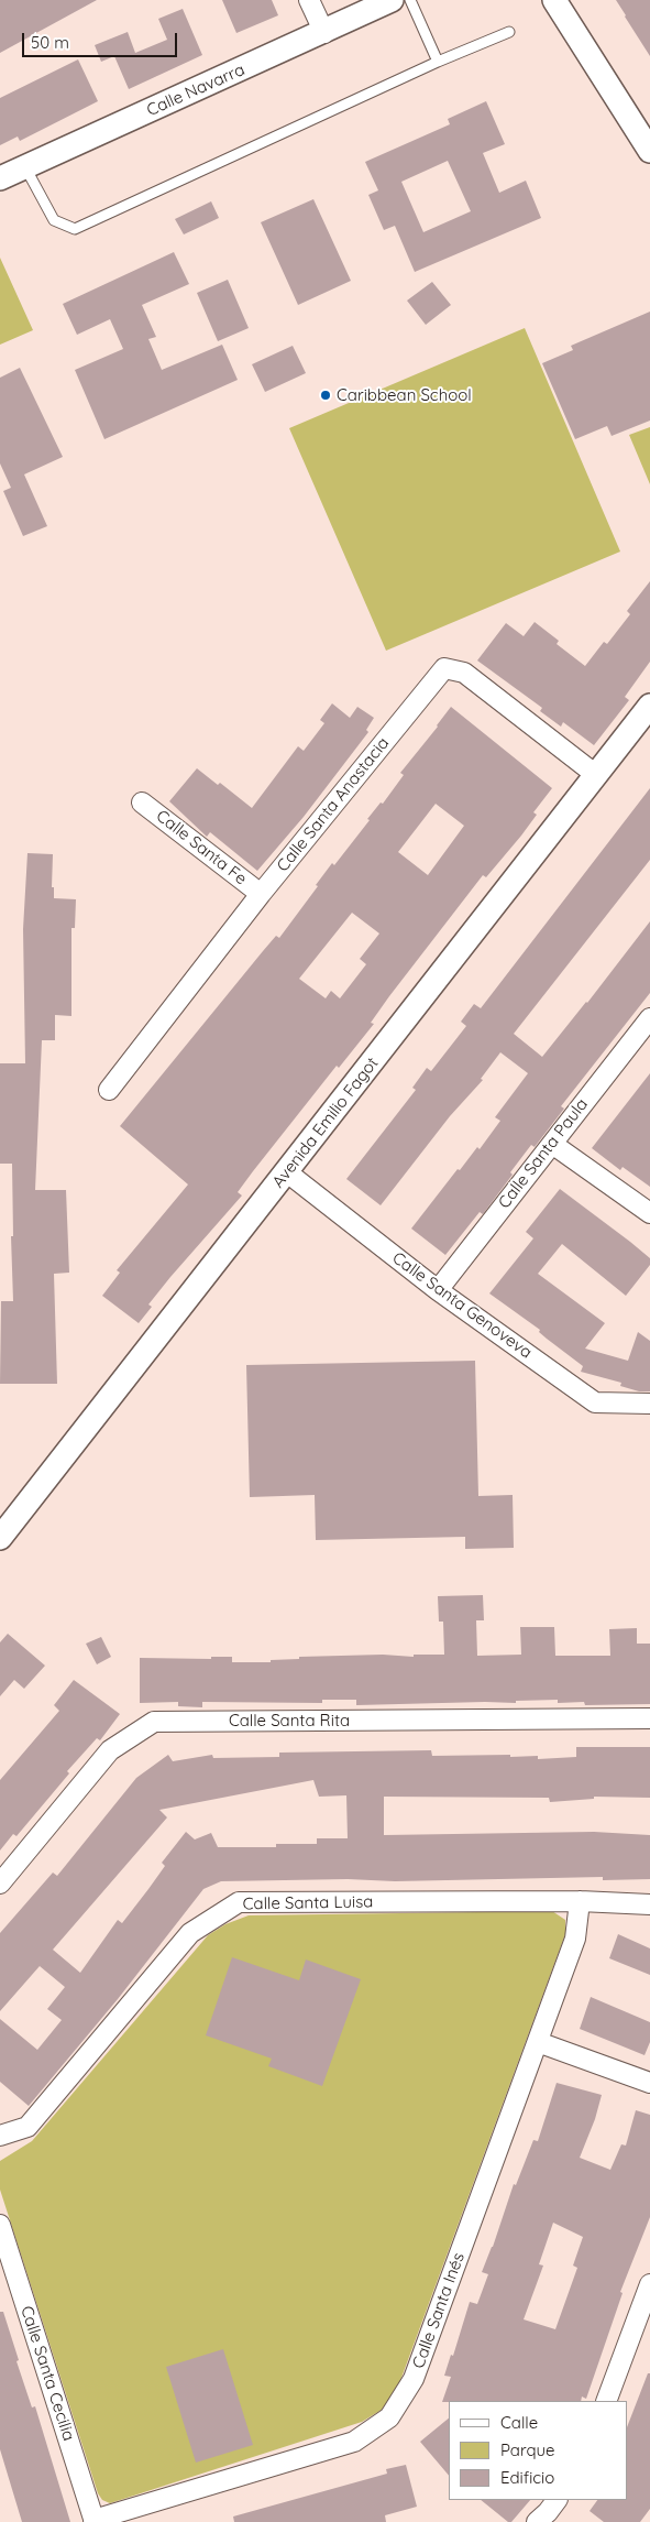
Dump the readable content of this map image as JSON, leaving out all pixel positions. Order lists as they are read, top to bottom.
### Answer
{
  "streets": {
    "street": [
      "Calle Navarra",
      "Calle Santa Anastacia",
      "Calle Santa Fe",
      "Avenida Emilio Fagot",
      "Calle Santa Paula",
      "Calle Santa Genoveva",
      "Calle Santa Rita",
      "Calle Santa Luisa",
      "Calle Santa Inés",
      "Calle Santa Cecilia"
    ]
  },
  "crossings": [
    ["Calle Santa Anastacia", "Calle Santa Fe"],
    ["Calle Santa Anastacia", "Avenida Emilio Fagot"],
    ["Avenida Emilio Fagot", "Calle Santa Genoveva"],
    ["Calle Santa Paula", "Calle Santa Genoveva"],
    ["Calle Santa Luisa", "Calle Santa Inés"],
    ["Calle Santa Inés", "Calle Santa Cecilia"]
  ],
  "places": ["Caribbean School"],
  "legend": ["Calle", "Parque", "Edificio"],
  "scale_bar": "50 m"
}
